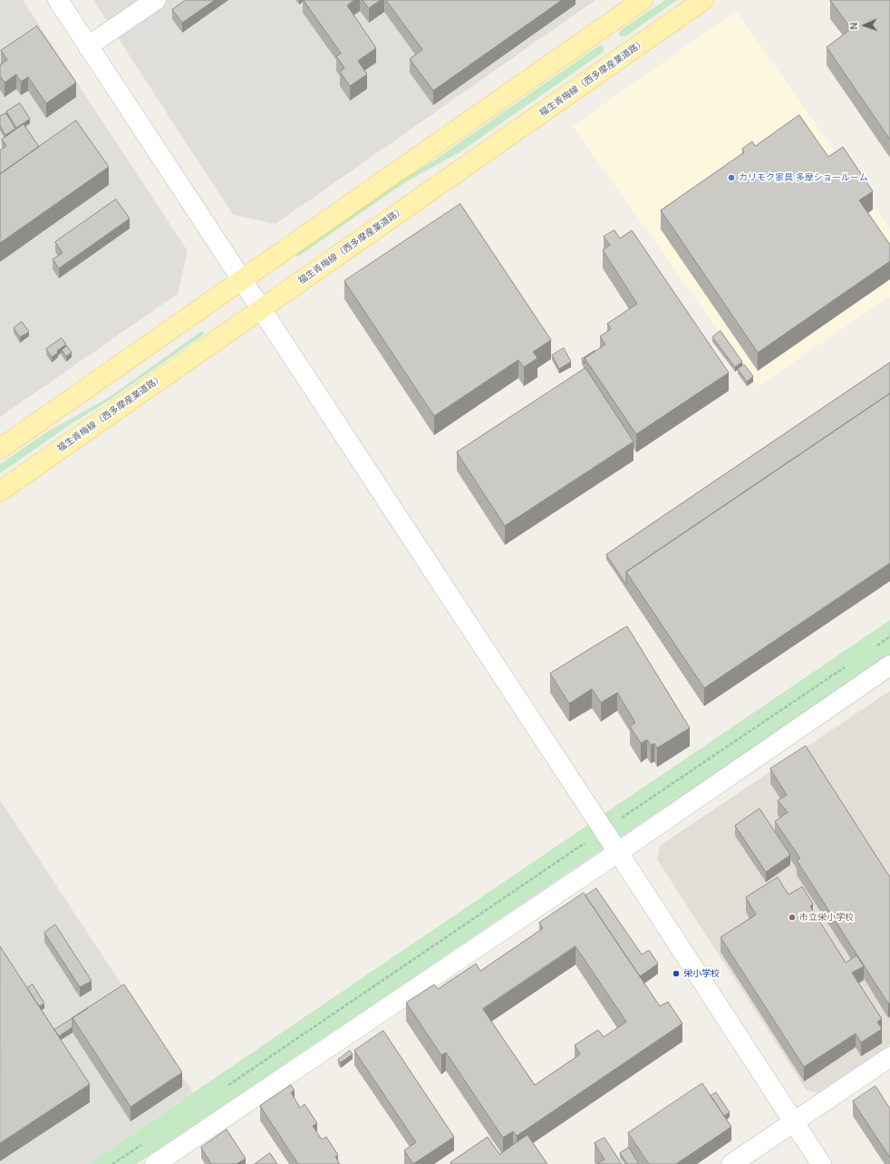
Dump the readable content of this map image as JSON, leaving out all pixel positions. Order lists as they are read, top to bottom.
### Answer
{
  "streets": {
    "main road": ["福生青梅線（西多摩産業道路）"]
  },
  "places": ["カリモク家具 多摩ショールーム", "市立栄小学校", "栄小学校"],
  "north": "left"
}
